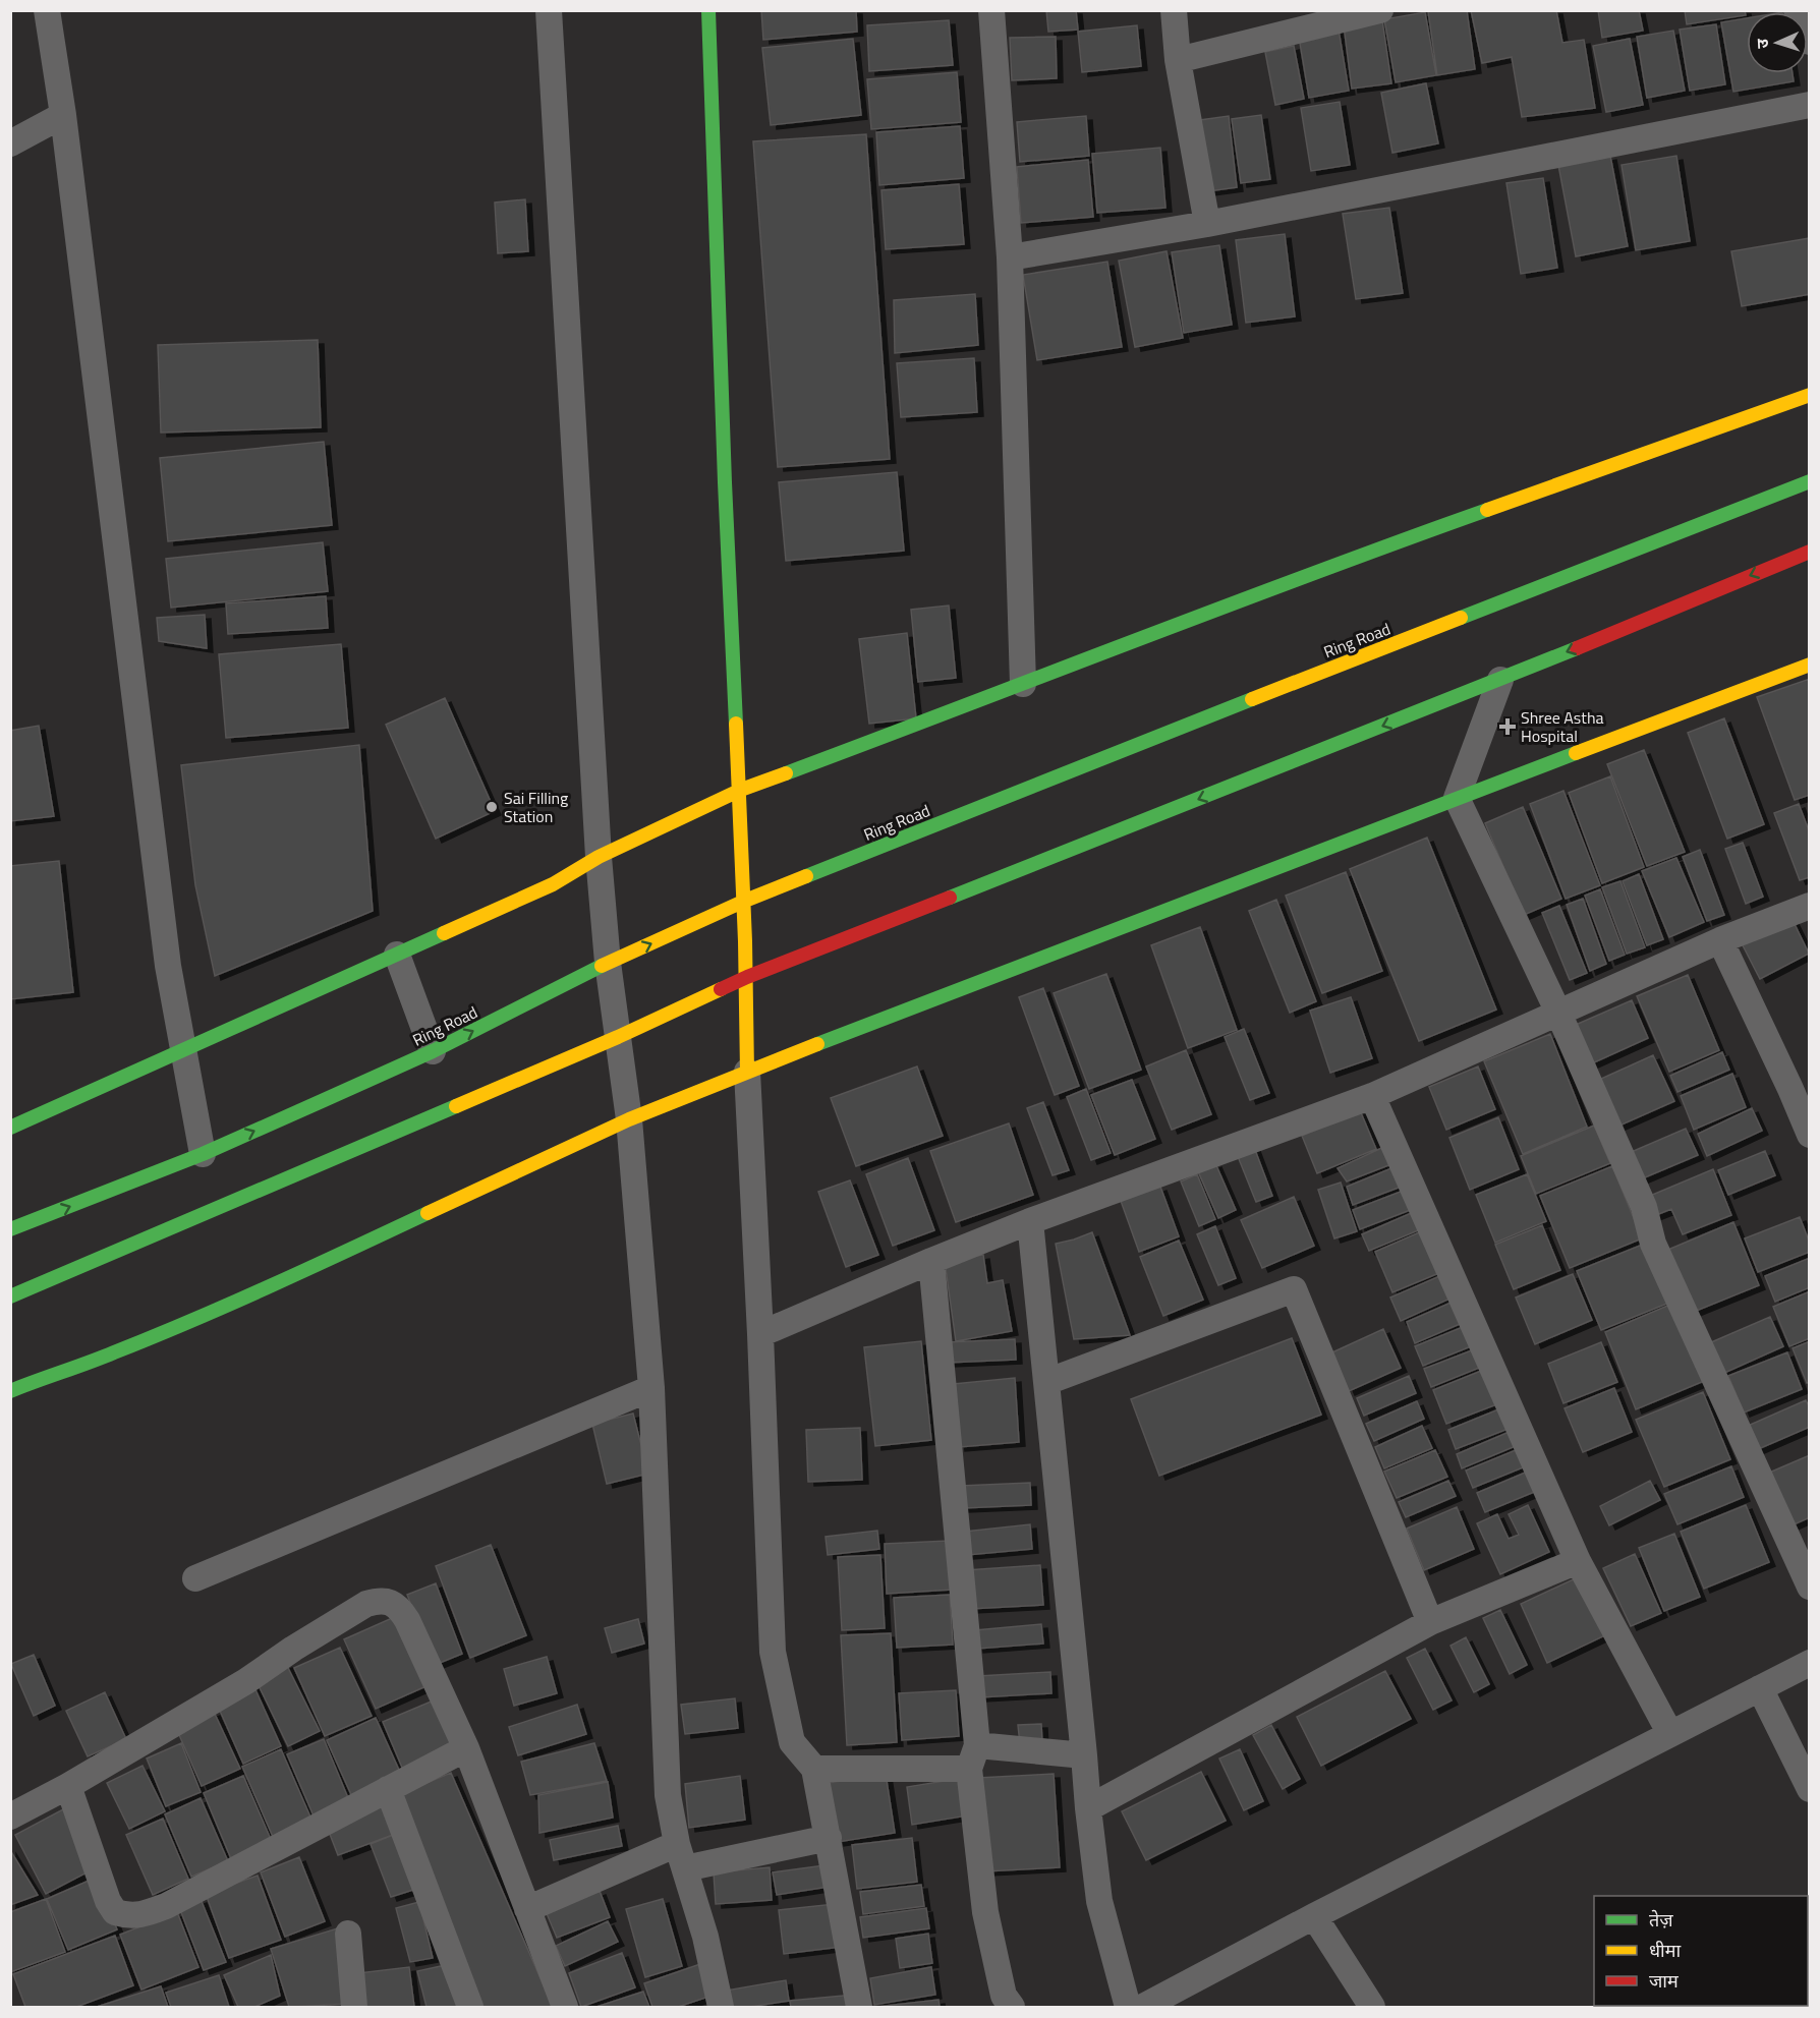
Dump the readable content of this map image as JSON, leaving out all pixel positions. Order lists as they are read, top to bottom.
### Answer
{
  "streets": {
    "main road": ["Ring Road"]
  },
  "places": {
    "health": ["Shree Astha Hospital"],
    "other": ["Sai Filling Station"]
  },
  "legend": ["तेज़", "धीमा", "जाम"],
  "north": "left"
}
